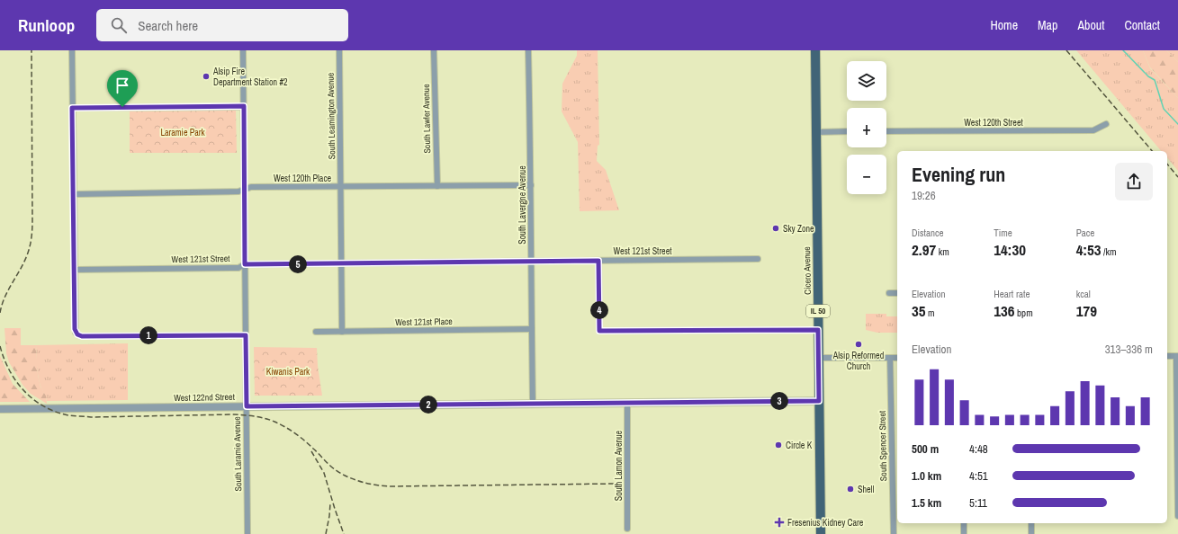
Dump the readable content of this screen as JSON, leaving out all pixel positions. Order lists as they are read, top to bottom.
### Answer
{
  "streets": {
    "main road": ["Cicero Avenue", "IL 50"],
    "street": [
      "South Leamington Avenue",
      "South Lawler Avenue",
      "West 120th Street",
      "West 120th Place",
      "South Lavergne Avenue",
      "West 121st Street",
      "West 121st Place",
      "West 122nd Street",
      "South Spencer Street",
      "South Laramie Avenue",
      "South Lamon Avenue"
    ]
  },
  "crossings": [
    ["South Leamington Avenue", "West 120th Place"],
    ["South Leamington Avenue", "West 121st Street"],
    ["South Leamington Avenue", "West 121st Place"],
    ["South Lawler Avenue", "West 120th Place"],
    ["West 120th Place", "South Lavergne Avenue"],
    ["West 120th Place", "South Laramie Avenue"],
    ["South Lavergne Avenue", "West 121st Street"],
    ["South Lavergne Avenue", "West 121st Place"],
    ["South Lavergne Avenue", "West 122nd Street"],
    ["West 121st Street", "South Laramie Avenue"],
    ["Cicero Avenue", "West 122nd Street"],
    ["West 122nd Street", "South Laramie Avenue"],
    ["West 122nd Street", "South Lamon Avenue"]
  ],
  "parks": ["Laramie Park", "Kiwanis Park"],
  "places": {
    "other": [
      "Alsip Fire Department Station #2",
      "Sky Zone",
      "Alsip Reformed Church",
      "Circle K",
      "Shell"
    ],
    "health": ["Fresenius Kidney Care"]
  },
  "page": {
    "header": "Runloop",
    "search": "Search here",
    "nav": [
      "Home",
      "Map",
      "About",
      "Contact"
    ],
    "map_buttons": ["+", "−"],
    "heading": ["Evening run", "19:26"],
    "stats": [
      ["Distance", "2.97 km"],
      ["Time", "14:30"],
      ["Pace", "4:53 /km"],
      ["Elevation", "35 m"],
      ["Heart rate", "136 bpm"],
      ["kcal", "179"]
    ],
    "pins": [
      "5",
      "4",
      "1",
      "3",
      "2"
    ],
    "chart": ["Elevation", "313–336 m"],
    "list": [
      {
        "name": "500 m",
        "note": "4:48"
      },
      {
        "name": "1.0 km",
        "note": "4:51"
      },
      {
        "name": "1.5 km",
        "note": "5:11"
      }
    ]
  }
}
